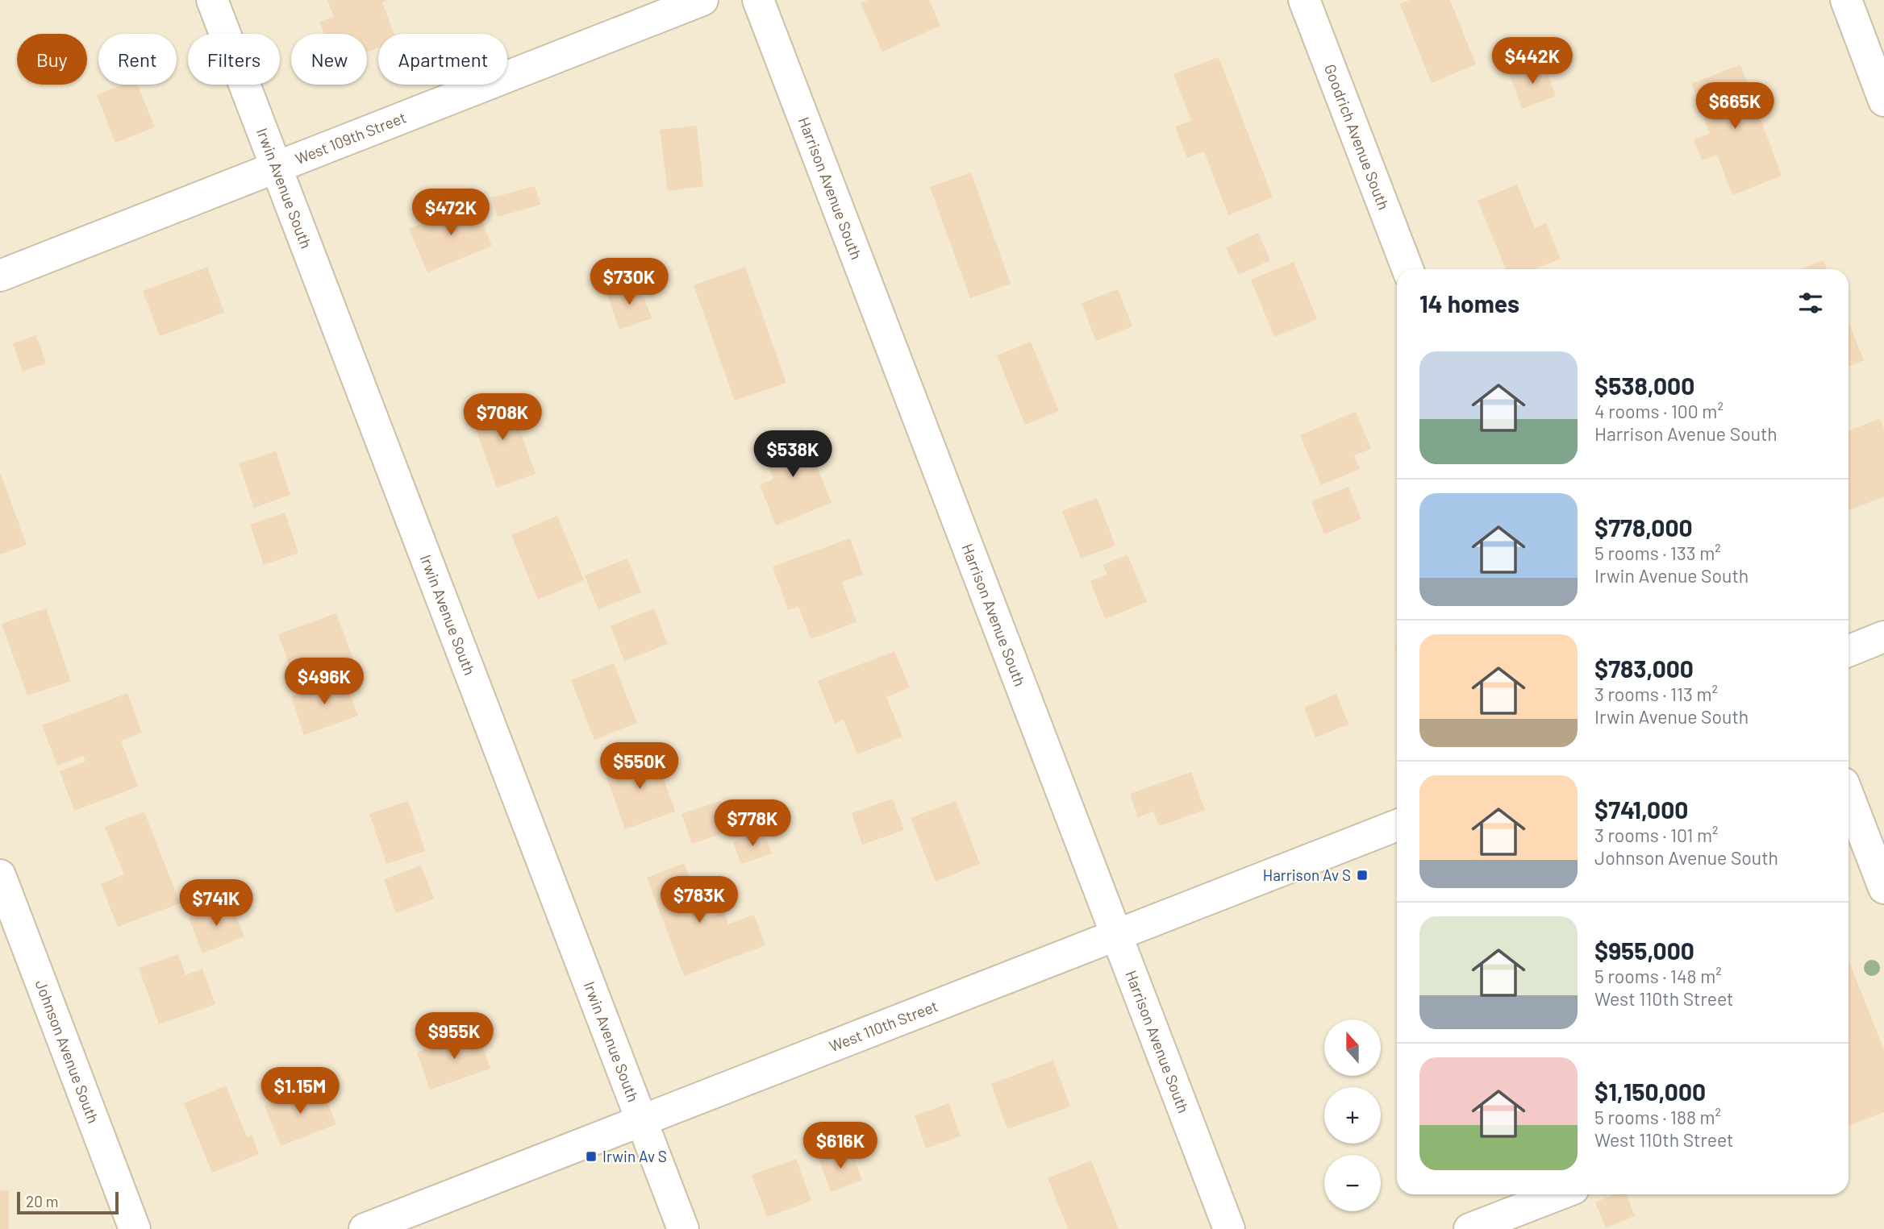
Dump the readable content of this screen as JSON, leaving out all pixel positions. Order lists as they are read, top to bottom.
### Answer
{
  "streets": {
    "street": [
      "West 109th Street",
      "Goodrich Avenue South",
      "Irwin Avenue South",
      "Harrison Avenue South",
      "West 110th Street",
      "Johnson Avenue South"
    ]
  },
  "crossings": [
    ["West 109th Street", "Irwin Avenue South"],
    ["Irwin Avenue South", "West 110th Street"],
    ["Harrison Avenue South", "West 110th Street"]
  ],
  "places": {
    "transit": ["Harrison Av S", "Irwin Av S"]
  },
  "scale_bar": "20 m",
  "north": "top",
  "page": {
    "chip": [
      "Buy",
      "Rent",
      "Filters",
      "New",
      "Apartment"
    ],
    "price": [
      "$442K",
      "$665K",
      "$472K",
      "$730K",
      "$708K",
      "$538K",
      "$496K",
      "$550K",
      "$778K",
      "$783K",
      "$741K",
      "$955K",
      "$1.15M",
      "$616K"
    ],
    "heading": "14 homes",
    "list": [
      {
        "name": "$538,000",
        "note": "4 rooms · 100 m² · Harrison Avenue South"
      },
      {
        "name": "$778,000",
        "note": "5 rooms · 133 m² · Irwin Avenue South"
      },
      {
        "name": "$783,000",
        "note": "3 rooms · 113 m² · Irwin Avenue South"
      },
      {
        "name": "$741,000",
        "note": "3 rooms · 101 m² · Johnson Avenue South"
      },
      {
        "name": "$955,000",
        "note": "5 rooms · 148 m² · West 110th Street"
      },
      {
        "name": "$1,150,000",
        "note": "5 rooms · 188 m² · West 110th Street"
      }
    ],
    "map_buttons": ["+", "−"],
    "scale": "20 m"
  }
}
